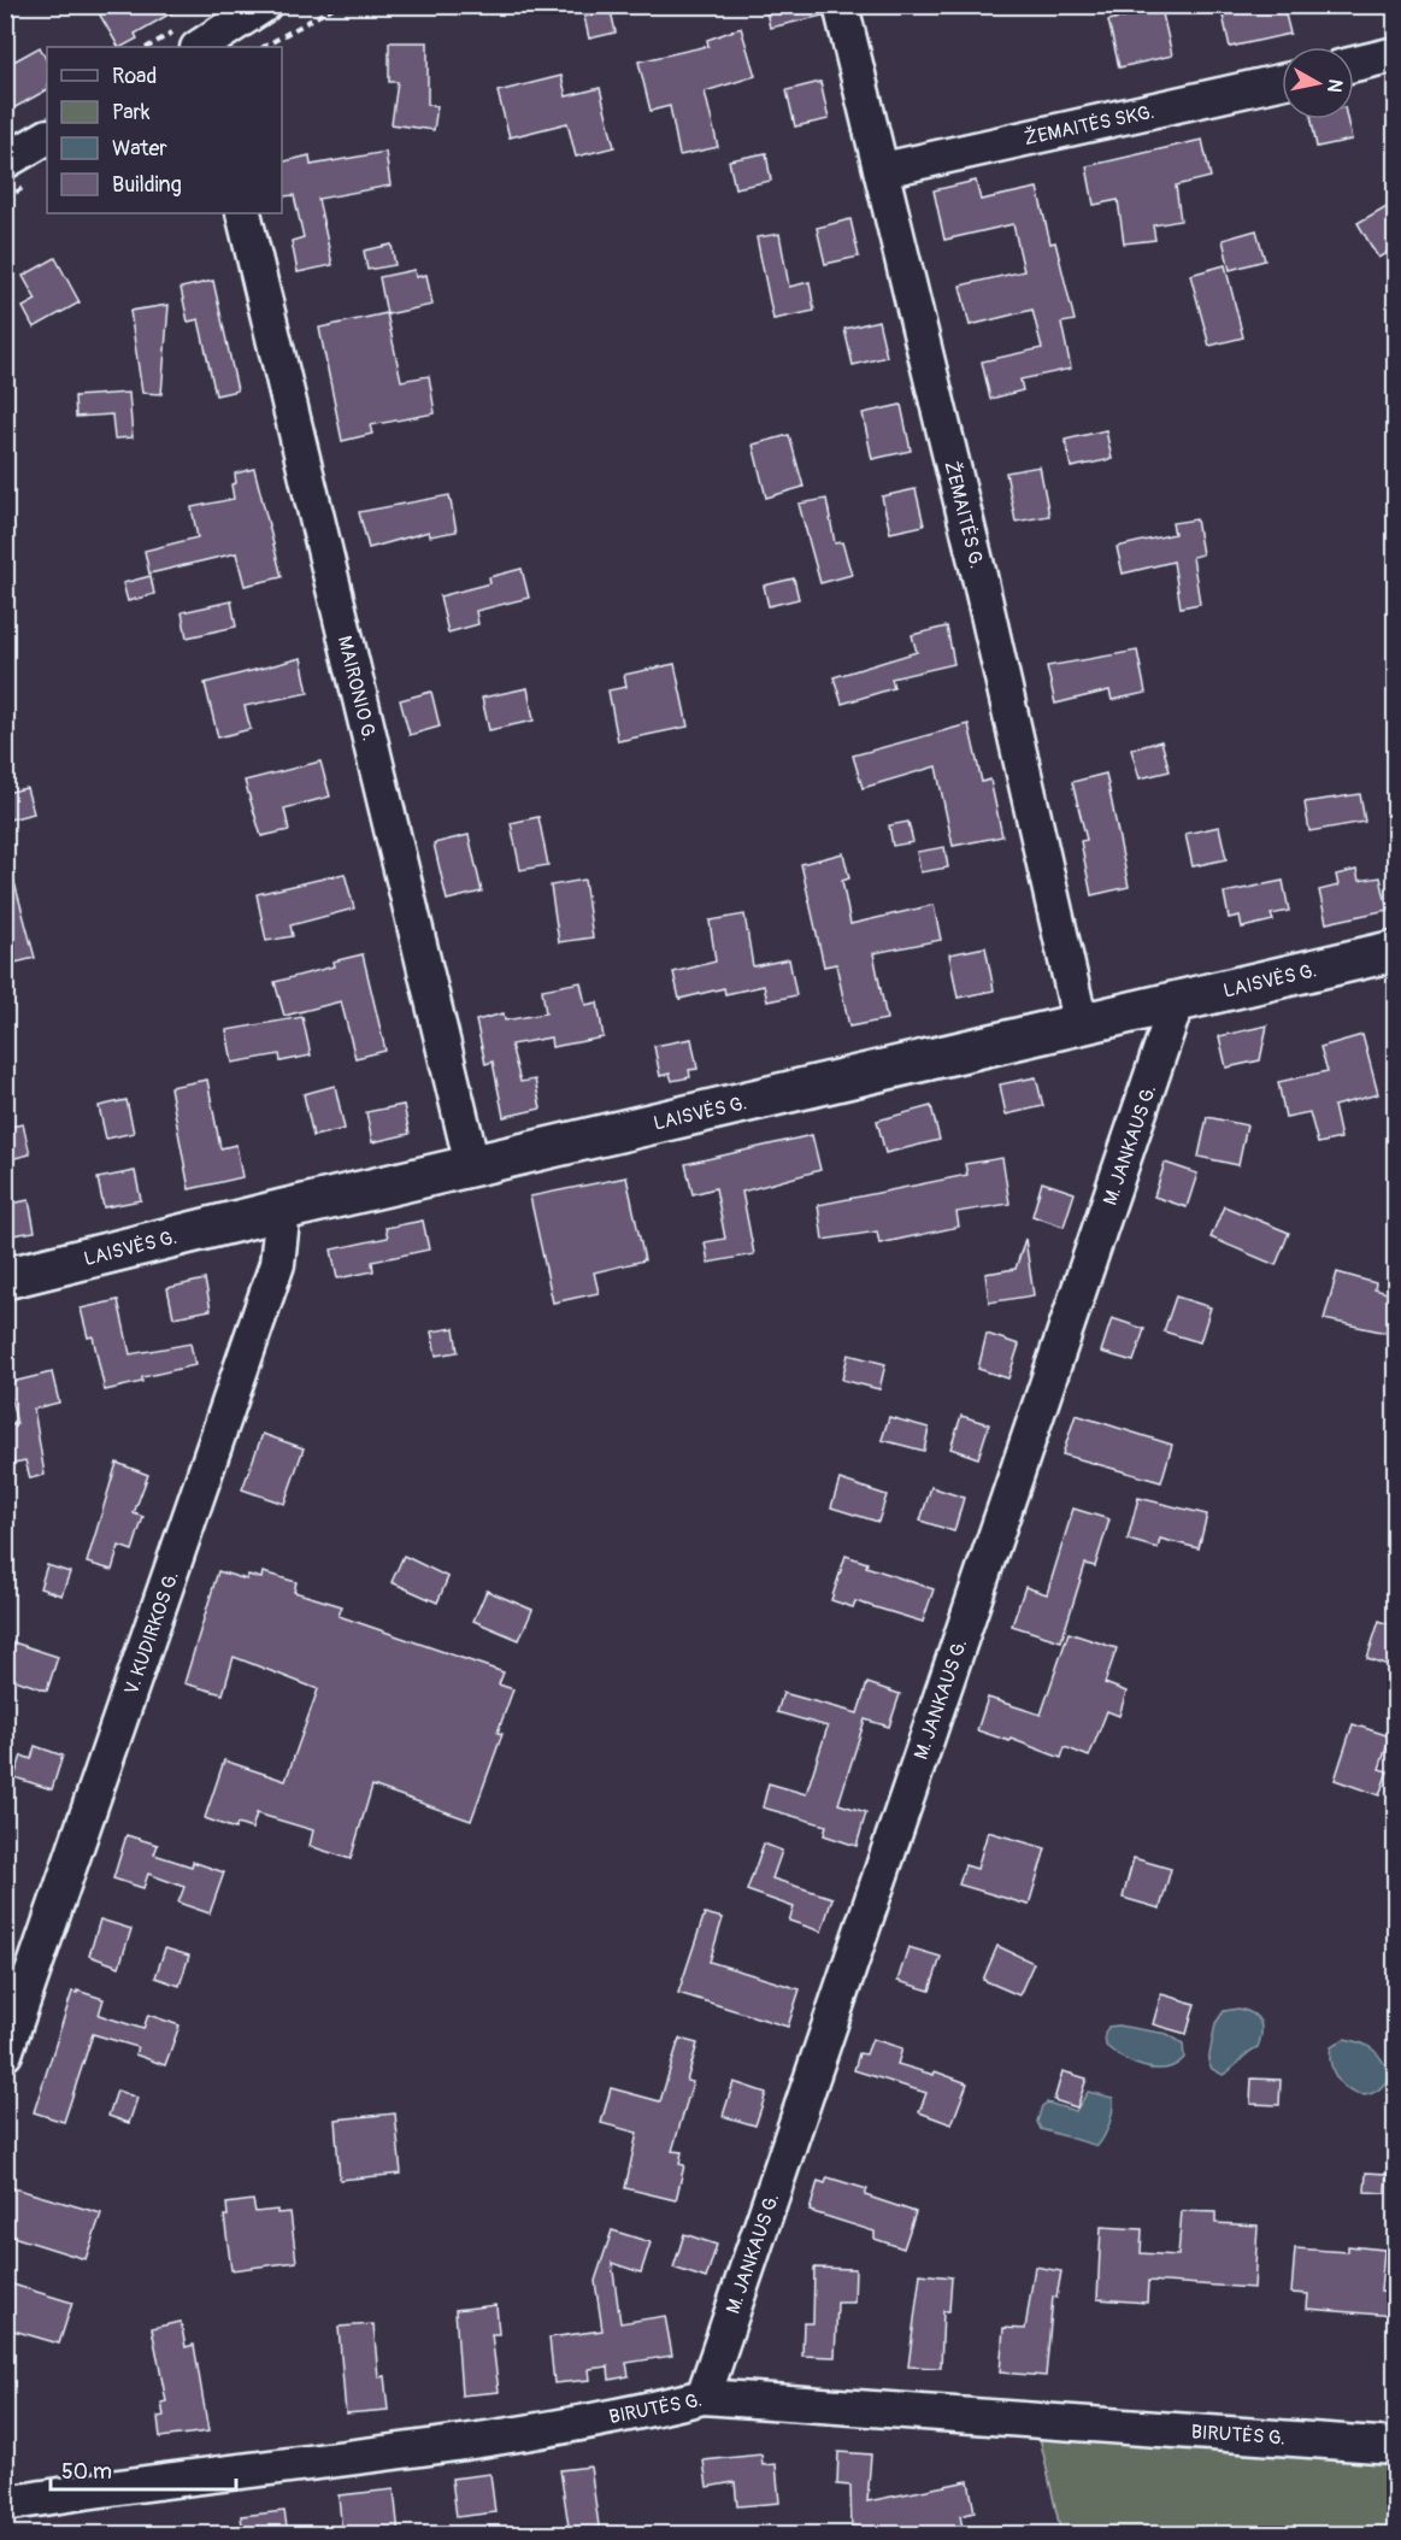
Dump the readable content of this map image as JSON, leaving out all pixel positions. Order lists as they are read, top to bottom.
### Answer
{
  "streets": {
    "main road": ["LAISVĖS G."],
    "street": [
      "ŽEMAITĖS SKG.",
      "ŽEMAITĖS G.",
      "MAIRONIO G.",
      "M. JANKAUS G.",
      "V. KUDIRKOS G.",
      "BIRUTĖS G."
    ]
  },
  "crossings": [
    ["ŽEMAITĖS SKG.", "ŽEMAITĖS G."],
    ["ŽEMAITĖS G.", "LAISVĖS G."],
    ["MAIRONIO G.", "LAISVĖS G."],
    ["LAISVĖS G.", "M. JANKAUS G."],
    ["LAISVĖS G.", "V. KUDIRKOS G."],
    ["M. JANKAUS G.", "BIRUTĖS G."]
  ],
  "legend": [
    "Road",
    "Park",
    "Water",
    "Building"
  ],
  "scale_bar": "50 m",
  "north": "right"
}
